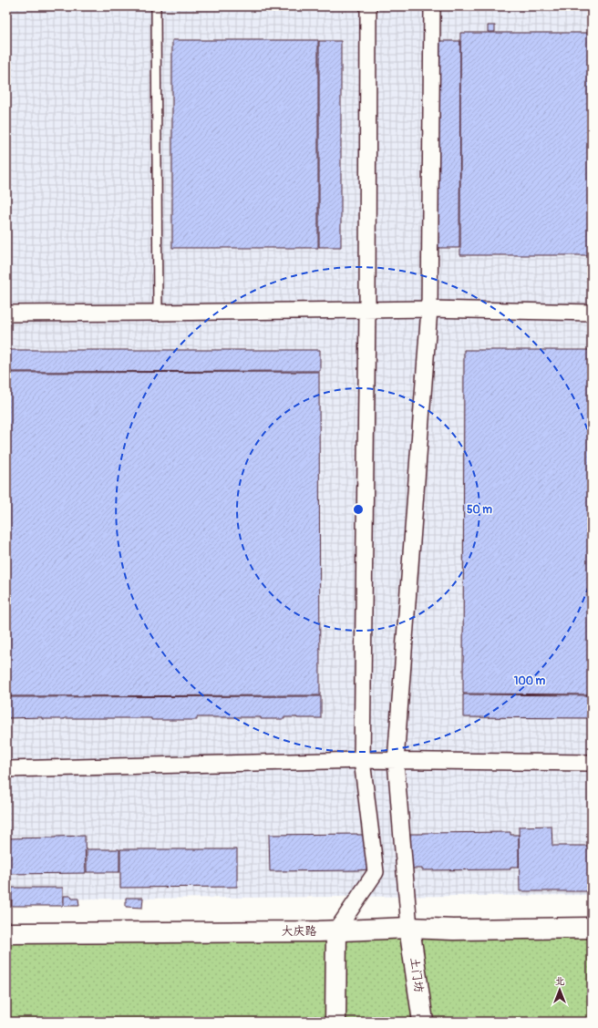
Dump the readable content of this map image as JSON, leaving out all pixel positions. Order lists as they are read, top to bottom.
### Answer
{
  "streets": {
    "main road": ["大庆路", "土门坊"]
  },
  "crossings": [
    ["大庆路", "土门坊"]
  ],
  "north": "top",
  "rings": ["50 m", "100 m"]
}
